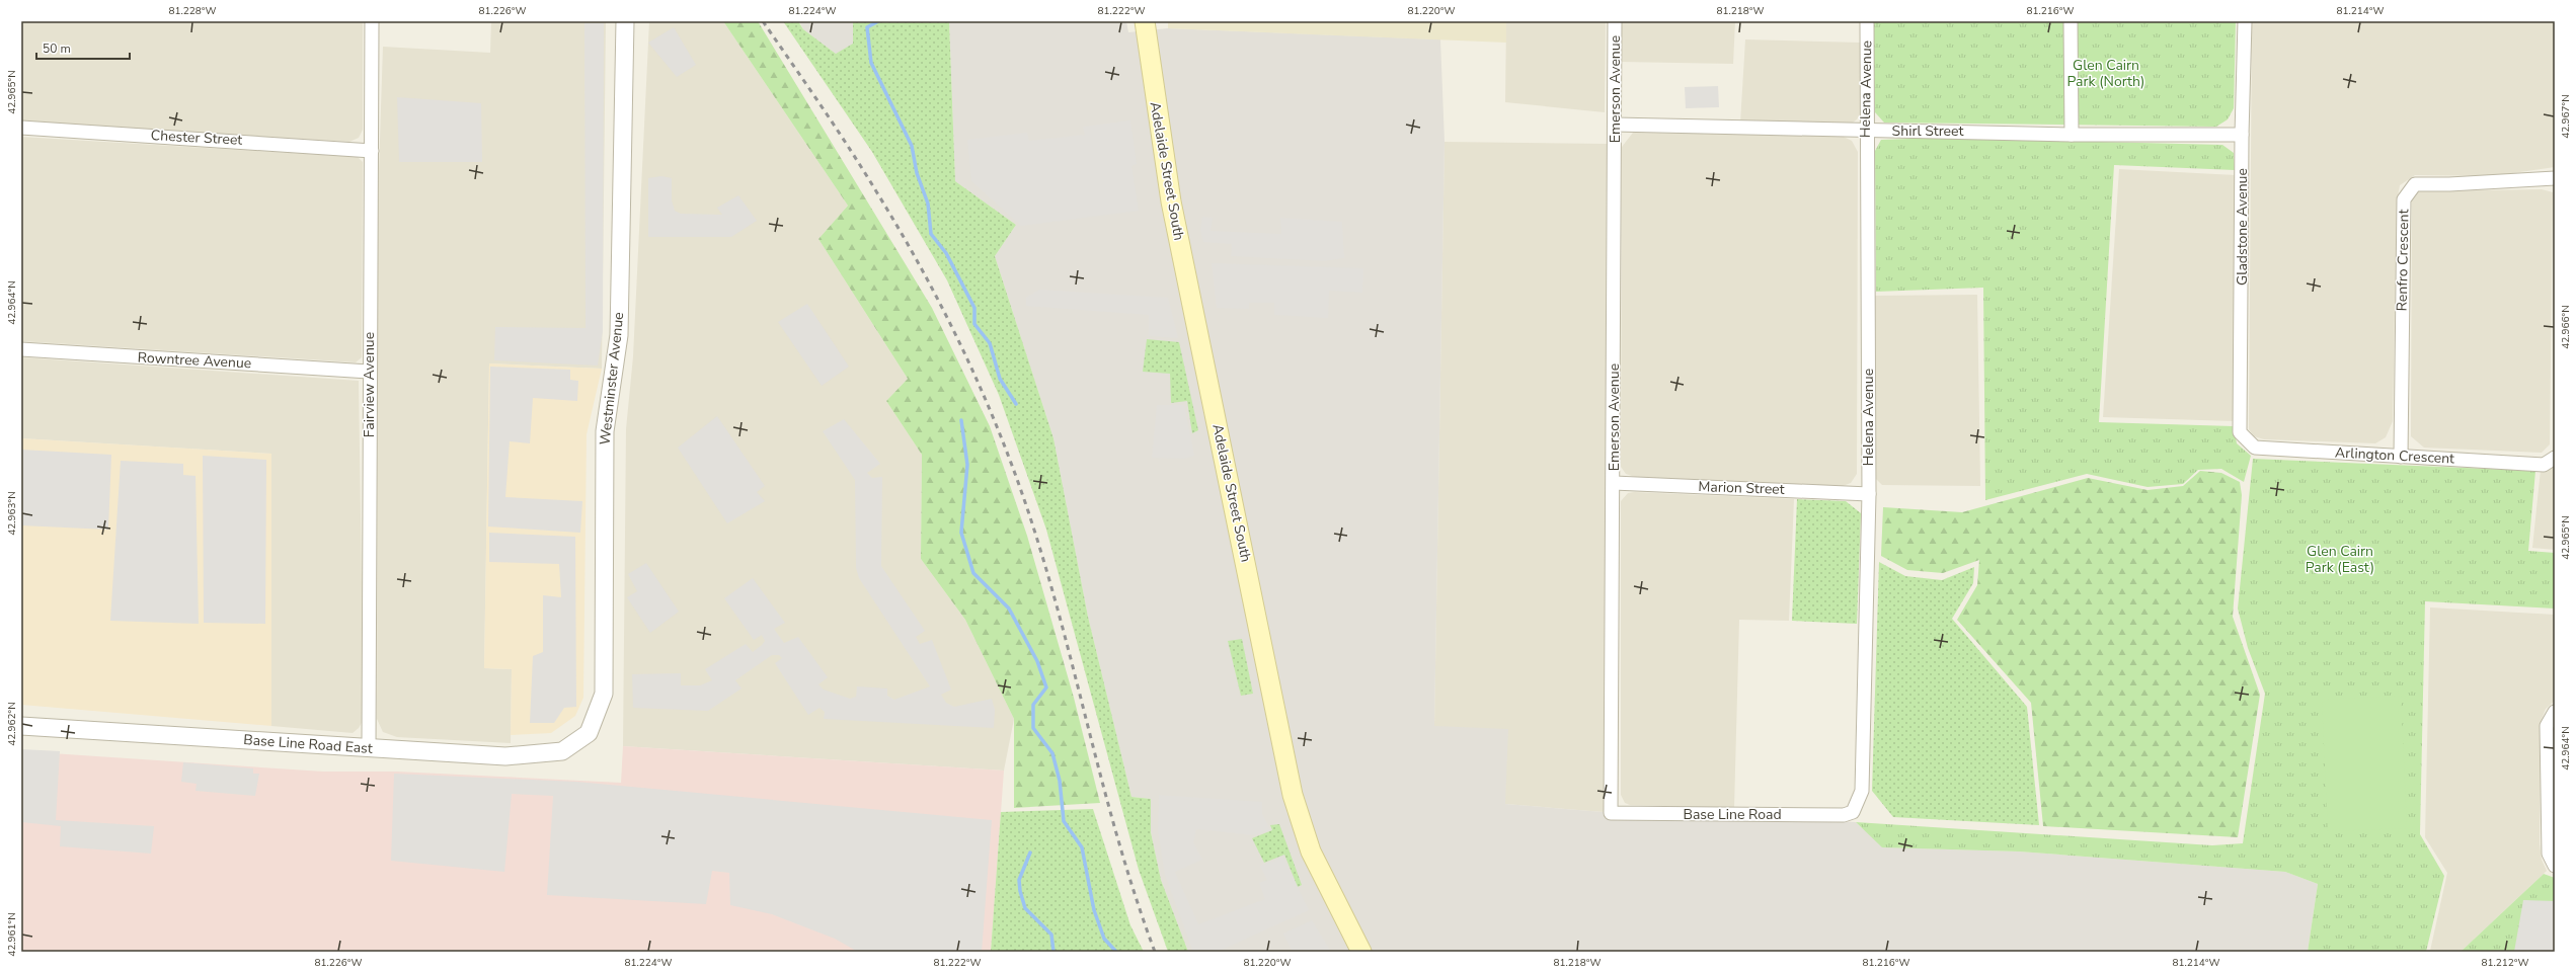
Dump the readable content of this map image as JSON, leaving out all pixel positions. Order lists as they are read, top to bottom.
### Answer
{
  "streets": {
    "main road": ["Adelaide Street South"],
    "street": [
      "Emerson Avenue",
      "Helena Avenue",
      "Shirl Street",
      "Chester Street",
      "Gladstone Avenue",
      "Renfro Crescent",
      "Rowntree Avenue",
      "Westminster Avenue",
      "Fairview Avenue",
      "Arlington Crescent",
      "Marion Street",
      "Base Line Road East",
      "Base Line Road"
    ]
  },
  "crossings": [
    ["Emerson Avenue", "Shirl Street"],
    ["Emerson Avenue", "Marion Street"],
    ["Emerson Avenue", "Base Line Road"],
    ["Helena Avenue", "Shirl Street"],
    ["Helena Avenue", "Marion Street"],
    ["Helena Avenue", "Base Line Road"],
    ["Shirl Street", "Gladstone Avenue"],
    ["Chester Street", "Fairview Avenue"],
    ["Gladstone Avenue", "Arlington Crescent"],
    ["Renfro Crescent", "Arlington Crescent"],
    ["Rowntree Avenue", "Fairview Avenue"],
    ["Westminster Avenue", "Base Line Road East"],
    ["Fairview Avenue", "Base Line Road East"]
  ],
  "parks": ["Glen Cairn Park (North)", "Glen Cairn Park (East)"],
  "scale_bar": "50 m",
  "coordinates": [
    "81.228°W",
    "81.226°W",
    "81.224°W",
    "81.222°W",
    "81.220°W",
    "81.218°W",
    "81.216°W",
    "81.214°W",
    "42.965°N",
    "42.967°N",
    "42.964°N",
    "42.966°N",
    "42.963°N",
    "42.962°N",
    "42.961°N",
    "81.212°W"
  ]
}
